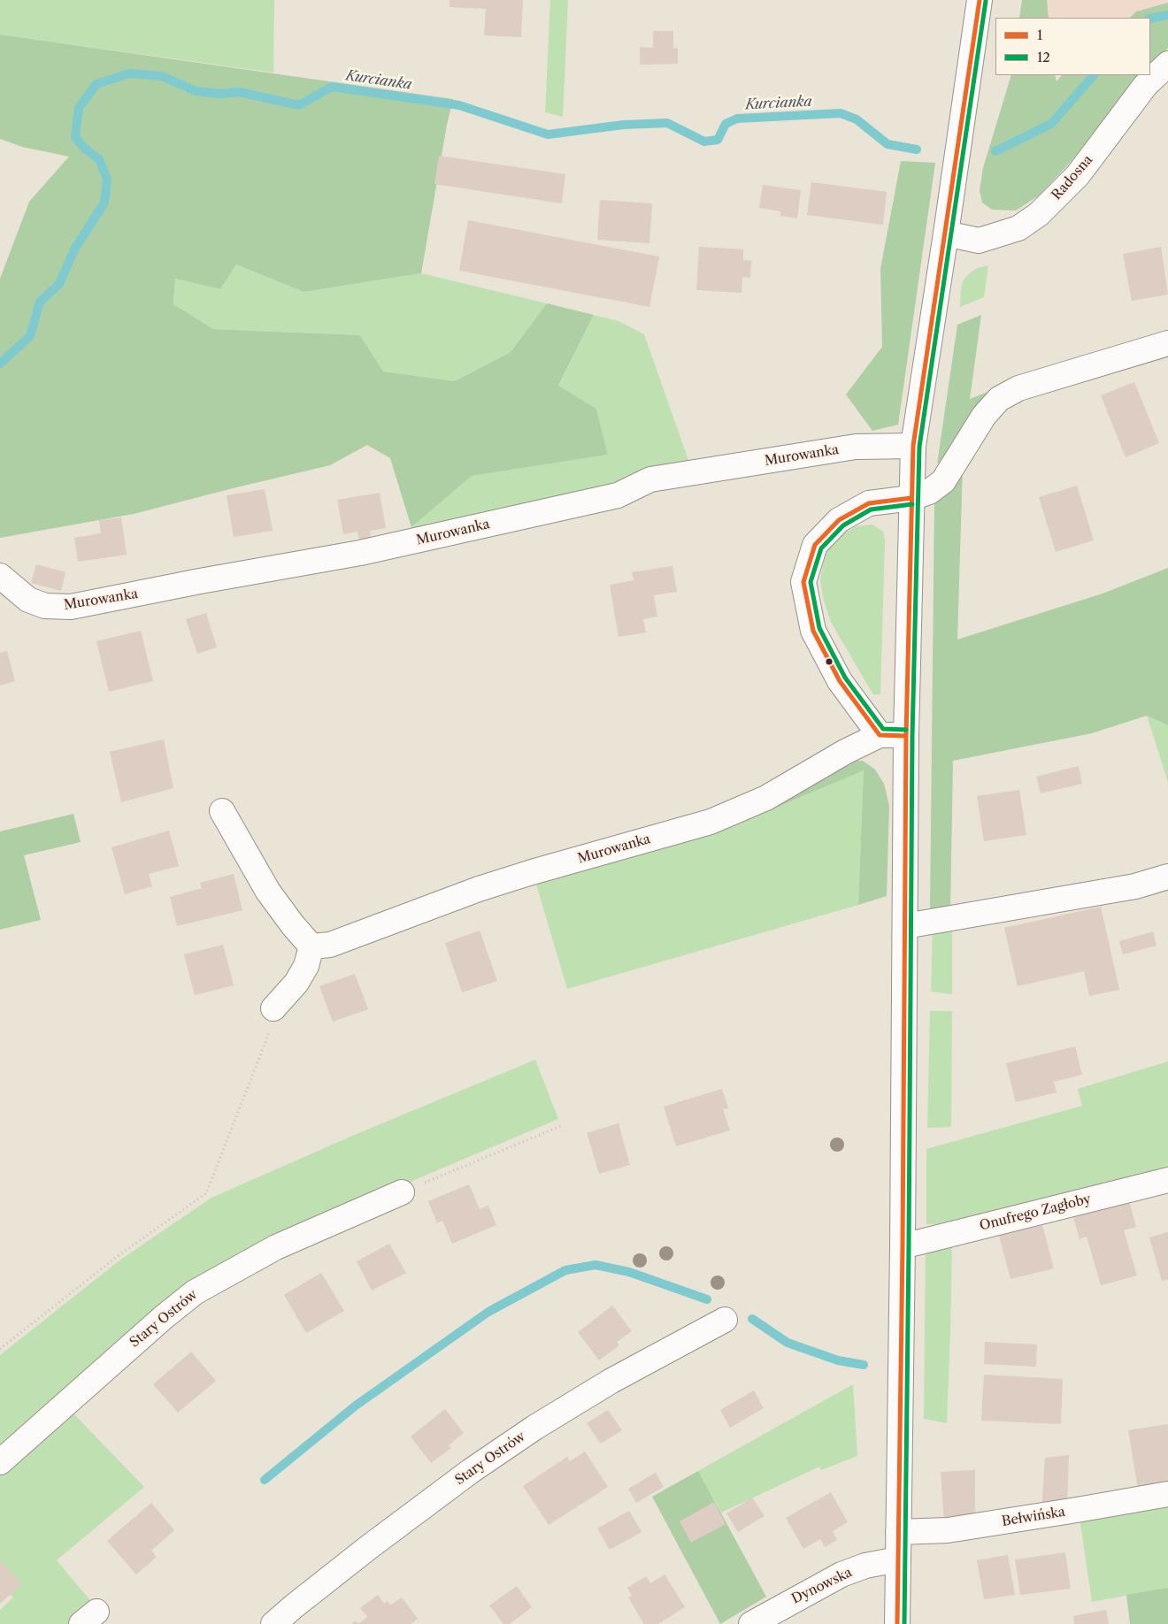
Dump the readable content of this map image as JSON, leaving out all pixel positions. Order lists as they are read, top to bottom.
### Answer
{
  "streets": {
    "street": [
      "Radosna",
      "Murowanka",
      "Onufrego Zagłoby",
      "Stary Ostrów",
      "Bełwińska",
      "Dynowska"
    ]
  },
  "water": ["Kurcianka"],
  "lines": ["transit line 1", "transit line 12"],
  "legend": ["1", "12"]
}
